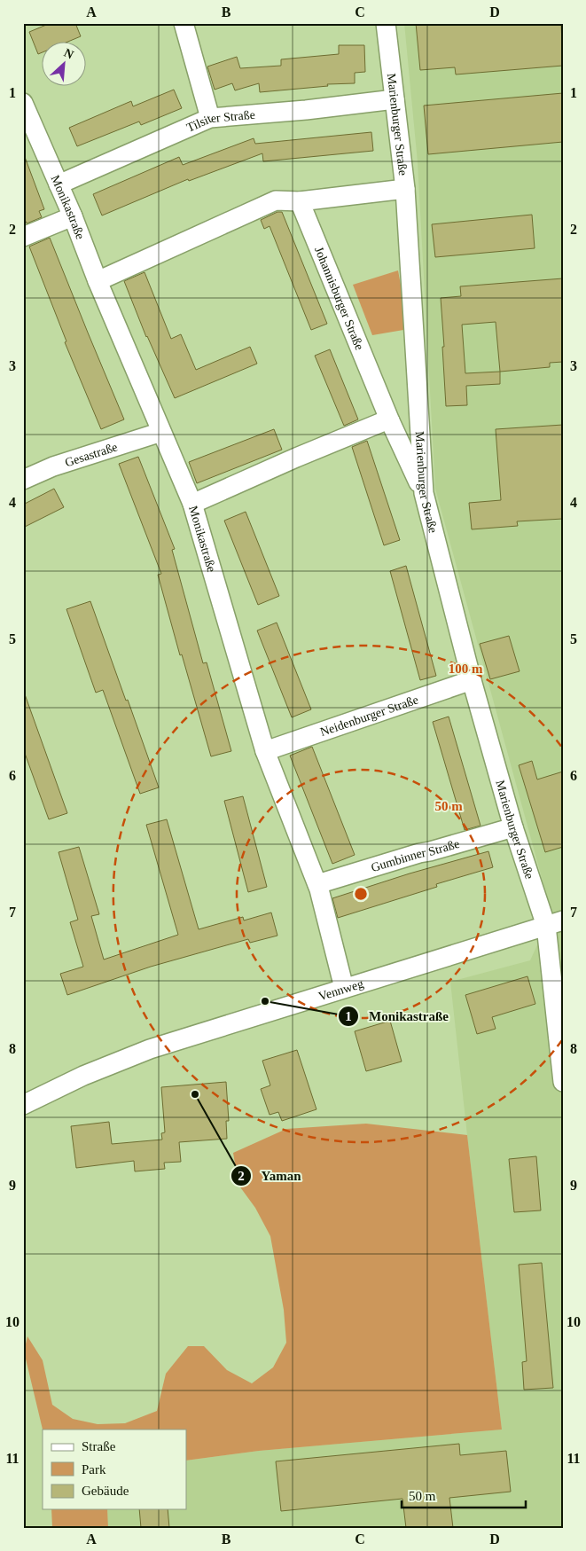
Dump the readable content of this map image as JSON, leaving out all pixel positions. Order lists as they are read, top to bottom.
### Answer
{
  "streets": {
    "street": [
      "Tilsiter Straße",
      "Marienburger Straße",
      "Monikastraße",
      "Johannisburger Straße",
      "Gesastraße",
      "Neidenburger Straße",
      "Gumbinner Straße",
      "Vennweg"
    ]
  },
  "crossings": [
    ["Tilsiter Straße", "Marienburger Straße"],
    ["Tilsiter Straße", "Monikastraße"],
    ["Marienburger Straße", "Johannisburger Straße"],
    ["Marienburger Straße", "Neidenburger Straße"],
    ["Marienburger Straße", "Gumbinner Straße"],
    ["Marienburger Straße", "Vennweg"],
    ["Monikastraße", "Gesastraße"],
    ["Monikastraße", "Neidenburger Straße"],
    ["Monikastraße", "Gumbinner Straße"],
    ["Monikastraße", "Vennweg"]
  ],
  "places": ["Monikastraße", "Yaman"],
  "legend": ["Straße", "Park", "Gebäude"],
  "scale_bar": "50 m",
  "north": "top right",
  "grid": {
    "columns": [
      "A",
      "B",
      "C",
      "D"
    ],
    "rows": [
      "1",
      "2",
      "3",
      "4",
      "5",
      "6",
      "7",
      "8",
      "9",
      "10",
      "11"
    ]
  },
  "rings": ["100 m", "50 m"]
}
